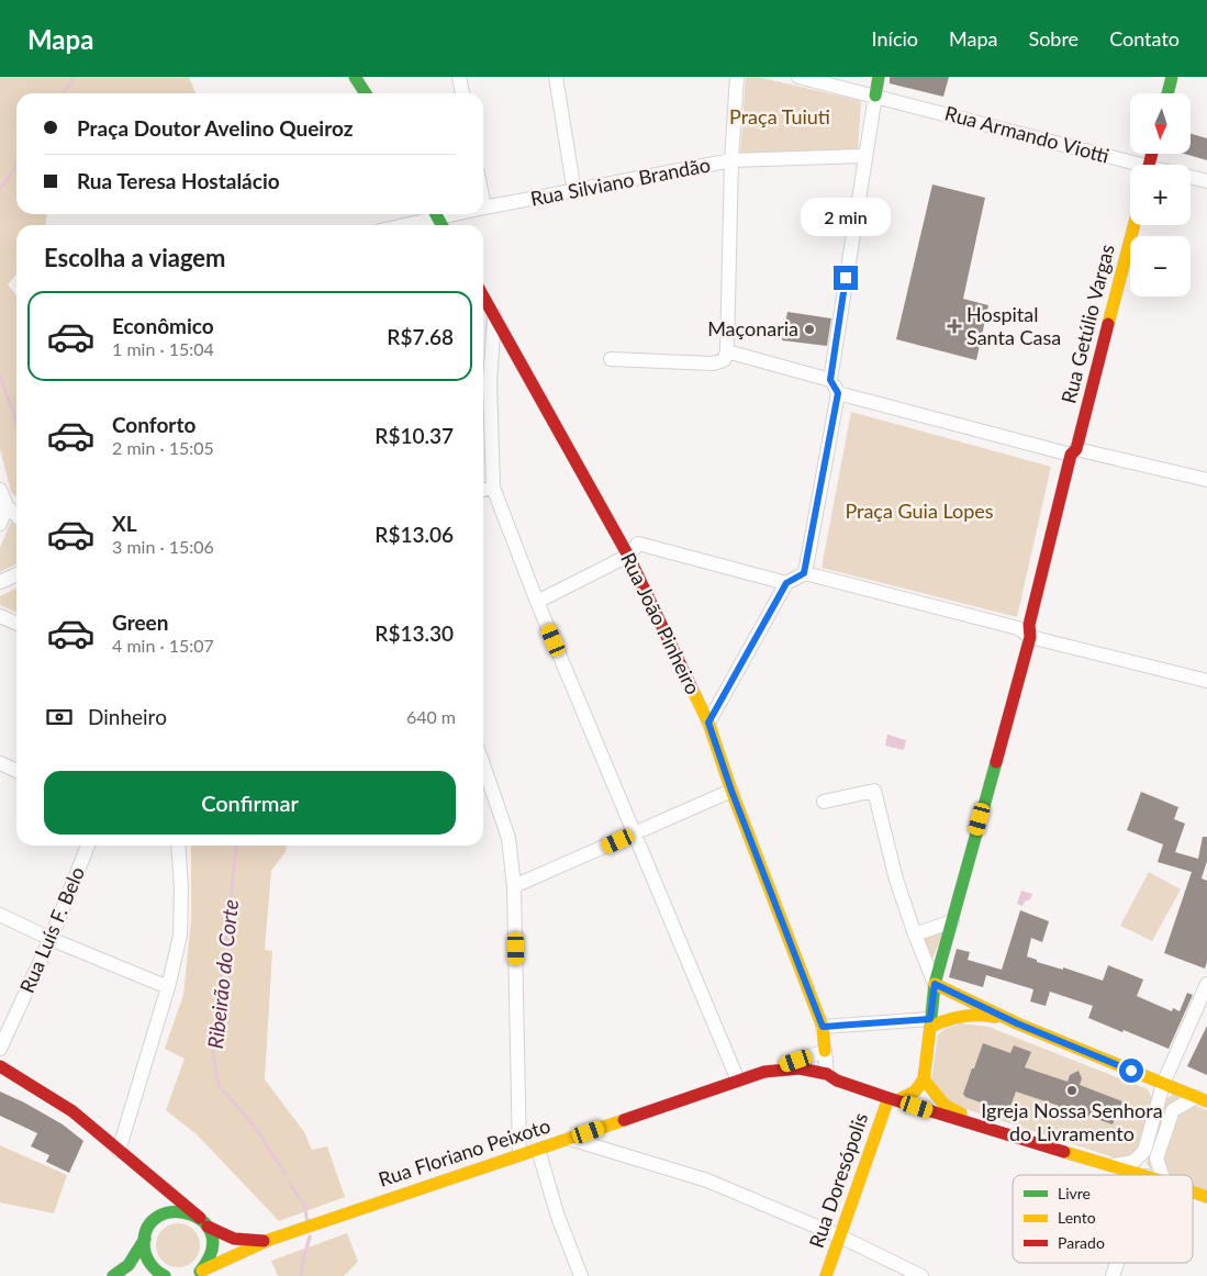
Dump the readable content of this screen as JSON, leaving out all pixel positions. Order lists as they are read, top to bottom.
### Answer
{
  "streets": {
    "main road": [
      "Rua Getúlio Vargas",
      "Rua João Pinheiro",
      "Rua Floriano Peixoto",
      "Rua Doresópolis"
    ],
    "street": ["Rua Armando Viotti", "Rua Silviano Brandão", "Rua Luís F. Belo"]
  },
  "crossings": [
    ["Rua João Pinheiro", "Rua Floriano Peixoto"],
    ["Rua Floriano Peixoto", "Rua Doresópolis"]
  ],
  "water": ["Ribeirão do Corte"],
  "parks": ["Praça Tuiuti", "Praça Guia Lopes"],
  "places": {
    "health": ["Hospital Santa Casa"],
    "other": ["Maçonaria", "Igreja Nossa Senhora do Livramento"]
  },
  "legend": ["Livre", "Lento", "Parado"],
  "north": "bottom",
  "page": {
    "header": "Mapa",
    "nav": [
      "Início",
      "Mapa",
      "Sobre",
      "Contato"
    ],
    "map_buttons": ["+", "−"],
    "banner": ["Praça Doutor Avelino Queiroz", "Rua Teresa Hostalácio"],
    "bubble": "2 min",
    "heading": "Escolha a viagem",
    "list": [
      {
        "name": "Econômico",
        "note": "1 min · 15:04",
        "value": "R$7.68"
      },
      {
        "name": "Conforto",
        "note": "2 min · 15:05",
        "value": "R$10.37"
      },
      {
        "name": "XL",
        "note": "3 min · 15:06",
        "value": "R$13.06"
      },
      {
        "name": "Green",
        "note": "4 min · 15:07",
        "value": "R$13.30"
      }
    ],
    "pay": ["Dinheiro", "640 m"],
    "buttons": "Confirmar"
  }
}
